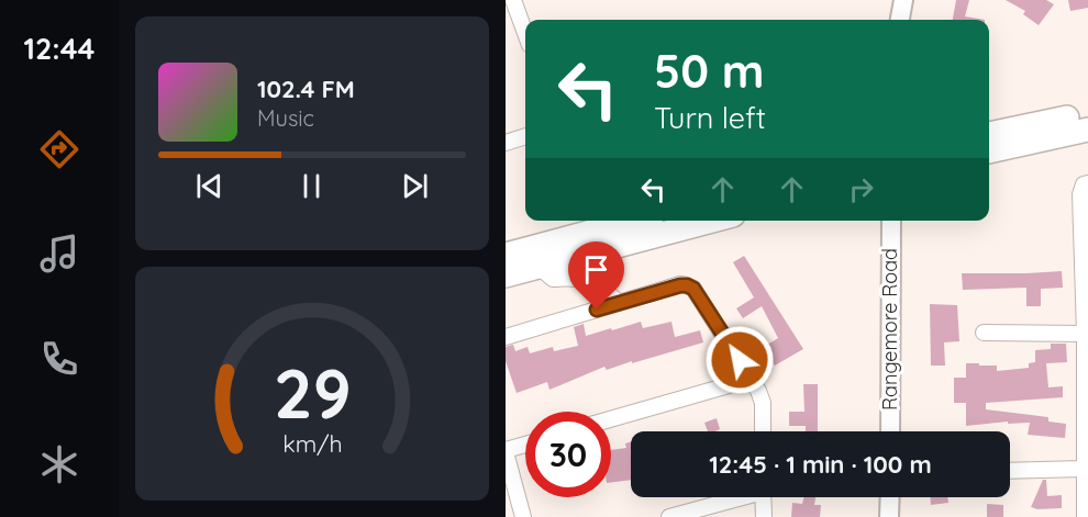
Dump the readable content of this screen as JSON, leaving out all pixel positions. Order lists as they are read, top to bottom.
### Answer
{
  "streets": {
    "street": ["Rangemore Road"]
  },
  "page": {
    "tabs": "12:44",
    "turn": ["50 m", "Turn left"],
    "song": ["102.4 FM", "Music"],
    "limit": "30",
    "trip": "12:45 · 1 min · 100 m",
    "gauge": ["29", "km/h"]
  }
}
